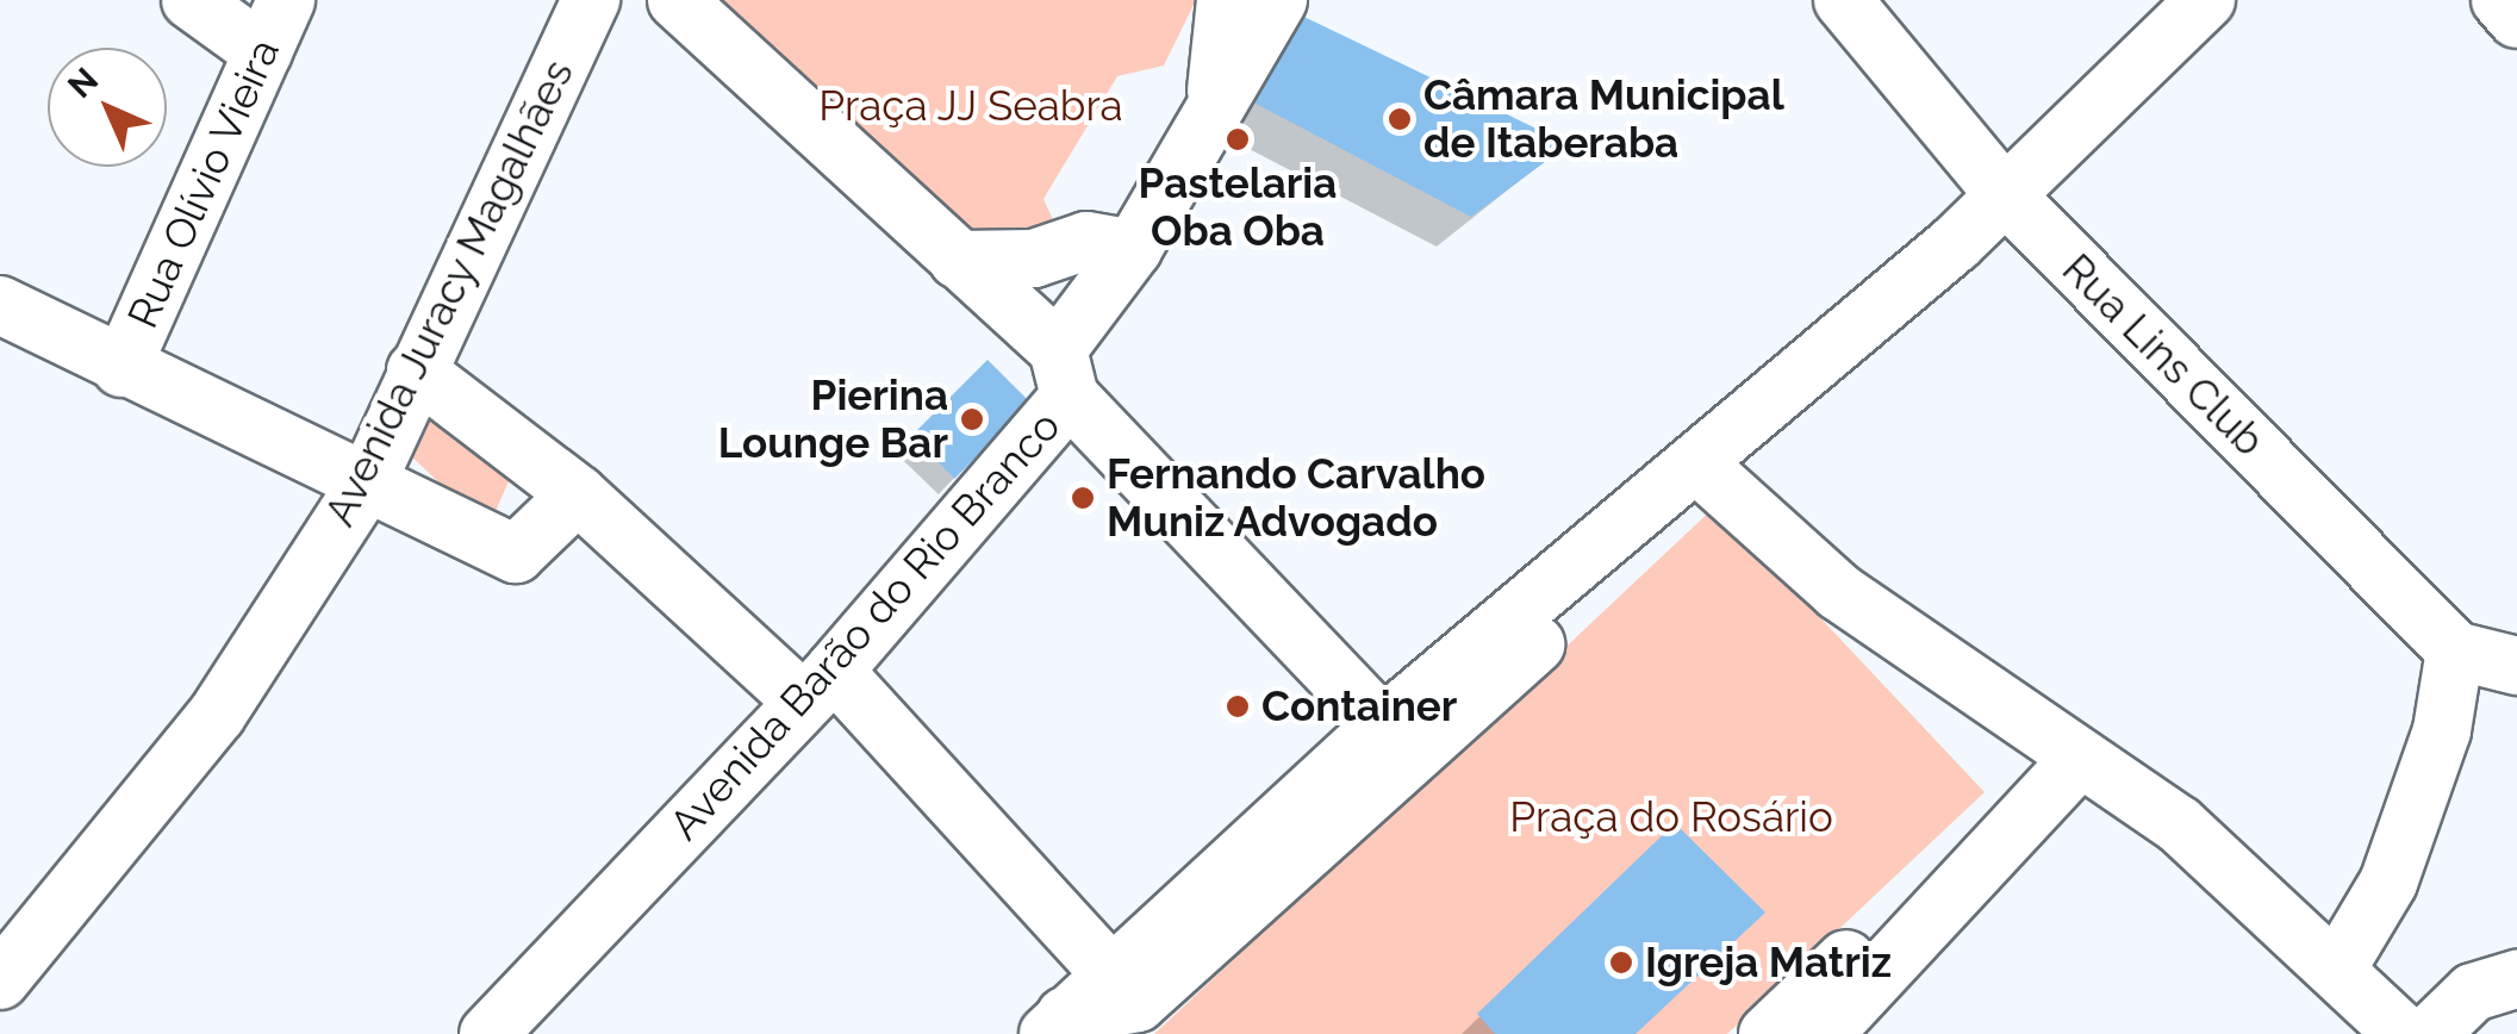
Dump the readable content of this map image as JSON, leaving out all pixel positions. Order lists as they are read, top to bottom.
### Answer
{
  "streets": {
    "street": [
      "Rua Olívio Vieira",
      "Avenida Juracy Magalhães",
      "Rua Lins Club",
      "Avenida Barão do Rio Branco"
    ]
  },
  "parks": ["Praça JJ Seabra", "Praça do Rosário"],
  "places": [
    "Câmara Municipal de Itaberaba",
    "Pastelaria Oba Oba",
    "Pierina Lounge Bar",
    "Fernando Carvalho Muniz Advogado",
    "Container",
    "Igreja Matriz"
  ],
  "north": "top left"
}
